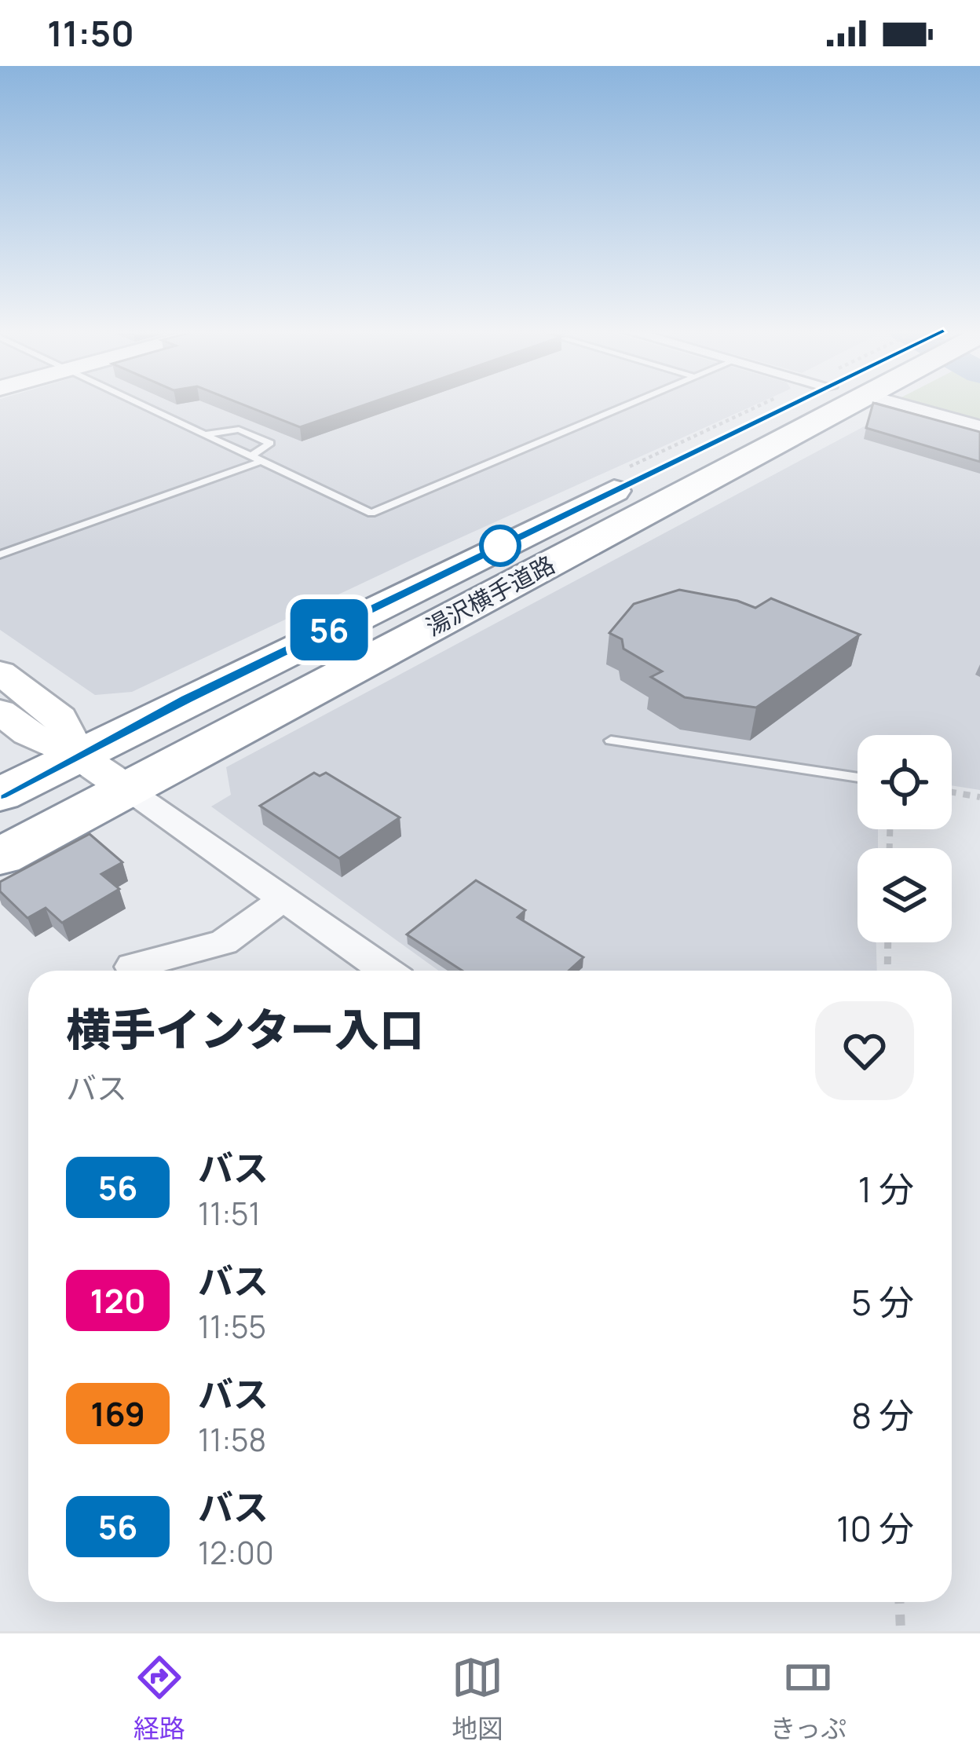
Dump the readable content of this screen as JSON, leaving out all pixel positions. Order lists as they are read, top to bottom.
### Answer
{
  "streets": {
    "highway": ["湯沢横手道路"]
  },
  "lines": ["bus line 56"],
  "page": {
    "status": "11:50",
    "on_map": "56",
    "heading": ["横手インター入口", "バス"],
    "list": [
      {
        "mark": "56",
        "name": "バス",
        "note": "11:51",
        "value": "1 分"
      },
      {
        "mark": "120",
        "name": "バス",
        "note": "11:55",
        "value": "5 分"
      },
      {
        "mark": "169",
        "name": "バス",
        "note": "11:58",
        "value": "8 分"
      },
      {
        "mark": "56",
        "name": "バス",
        "note": "12:00",
        "value": "10 分"
      }
    ],
    "tabs": ["経路", "地図", "きっぷ"]
  }
}
